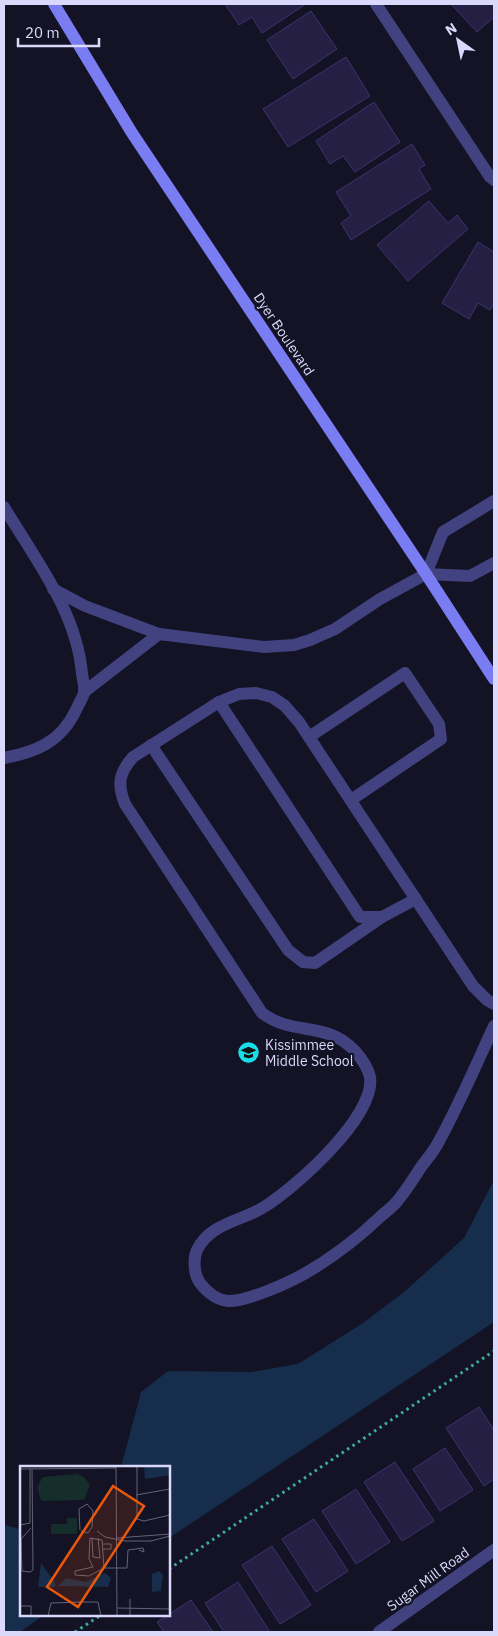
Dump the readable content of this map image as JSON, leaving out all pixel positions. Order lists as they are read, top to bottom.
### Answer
{
  "streets": {
    "main road": ["Dyer Boulevard"],
    "street": ["Sugar Mill Road"]
  },
  "places": {
    "school or university": ["Kissimmee Middle School"]
  },
  "scale_bar": "20 m",
  "north": "top left"
}
